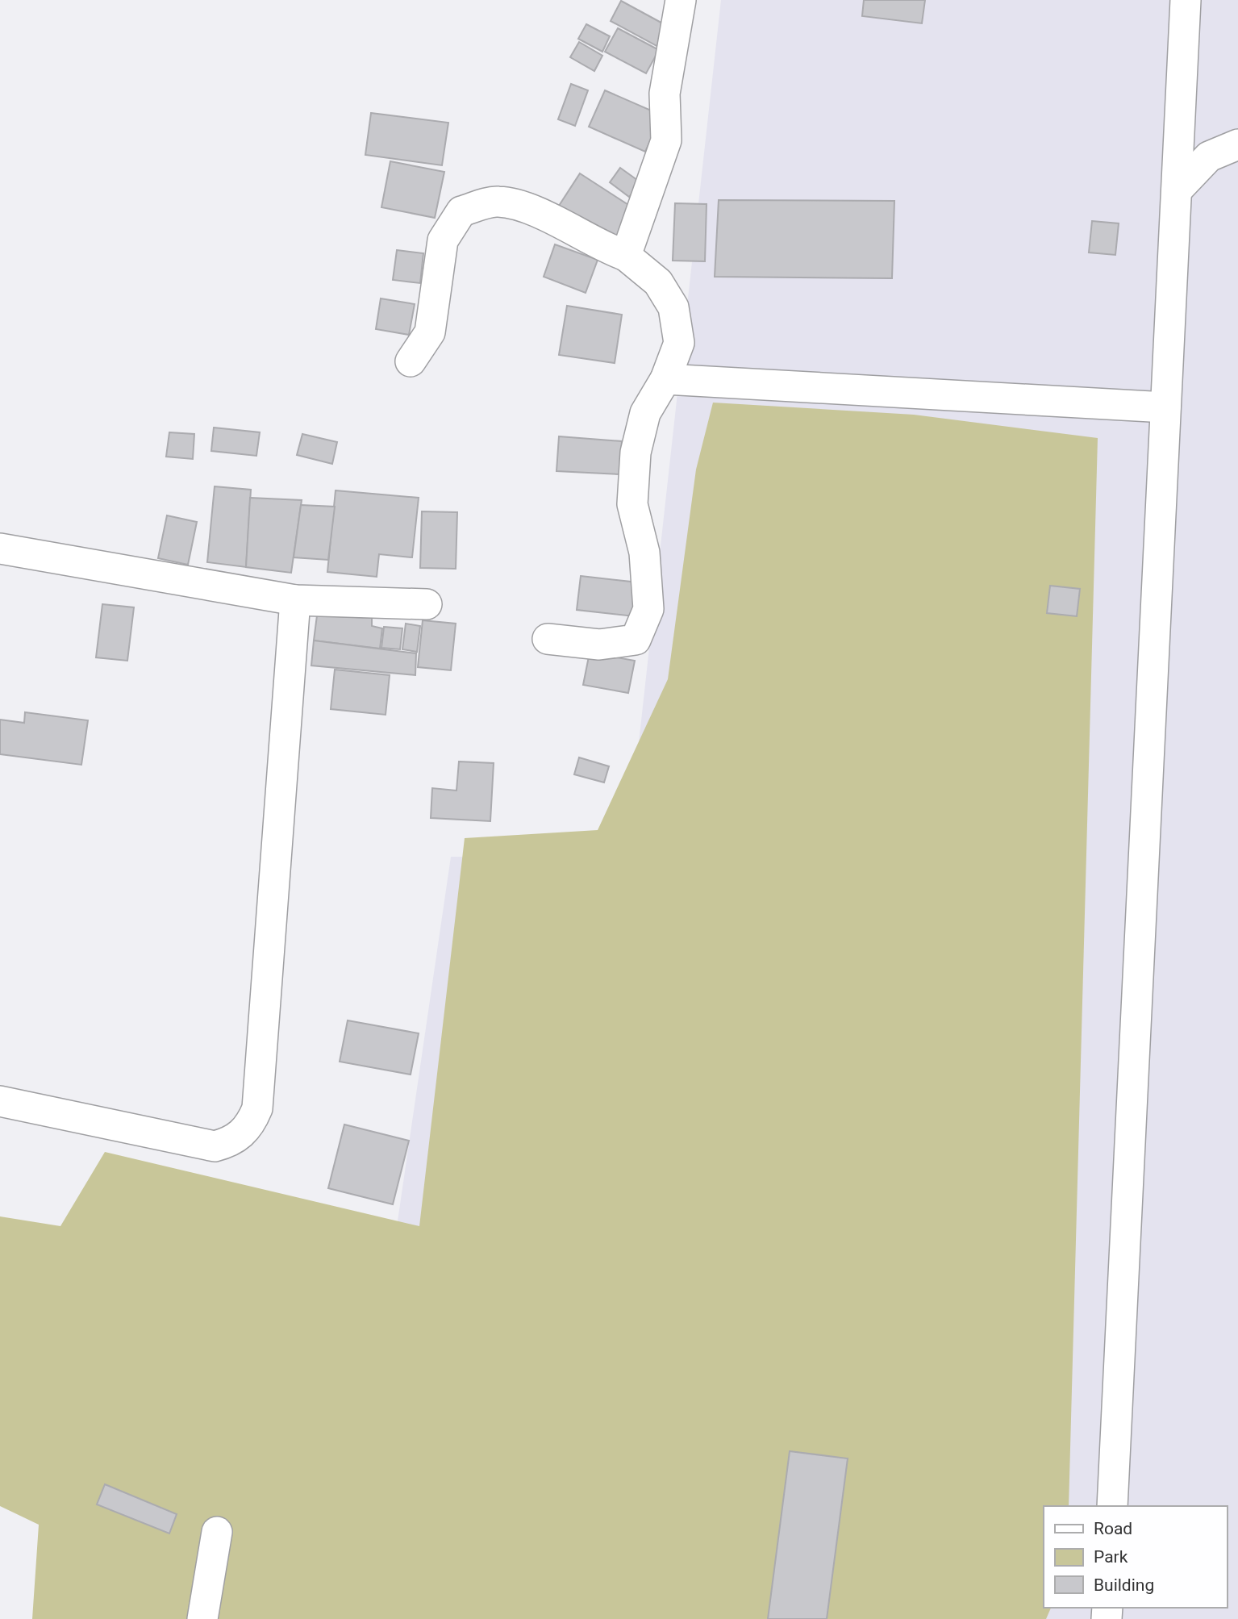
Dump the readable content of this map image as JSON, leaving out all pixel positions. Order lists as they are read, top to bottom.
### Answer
{
  "legend": ["Road", "Park", "Building"]
}
